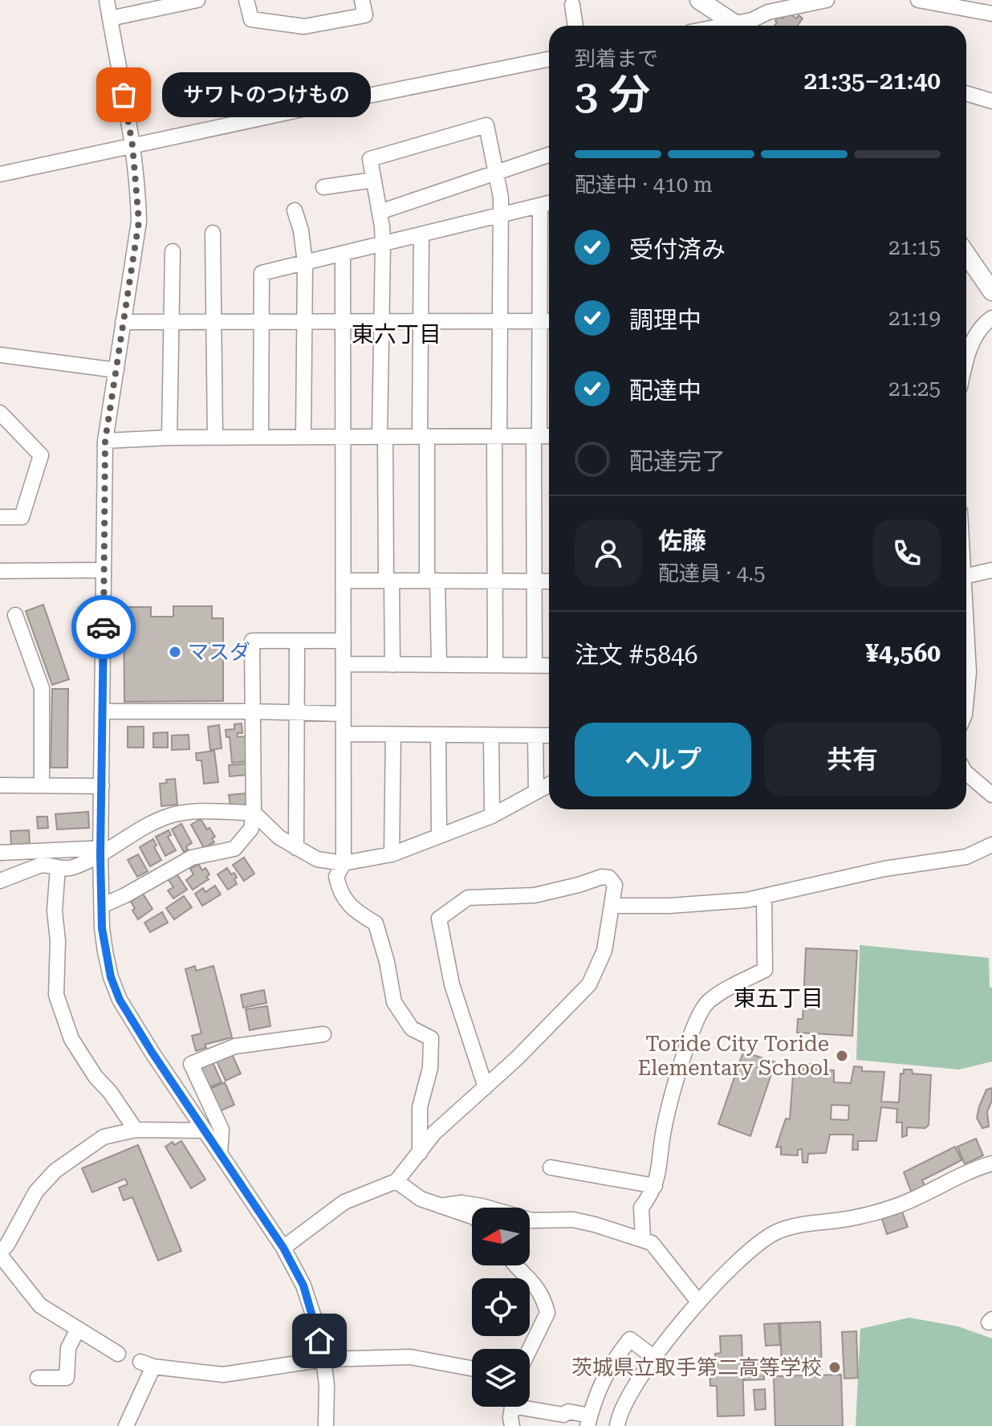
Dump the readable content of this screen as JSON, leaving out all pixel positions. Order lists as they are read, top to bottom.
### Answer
{
  "districts": ["東六丁目", "東五丁目"],
  "places": [
    "サワトのつけもの",
    "マスダ",
    "Toride City Toride Elementary School",
    "茨城県立取手第二高等学校"
  ],
  "north": "left",
  "page": {
    "heading": ["3 分", "到着まで", "21:35–21:40"],
    "panel": [
      "佐藤",
      "配達員 · 4.5",
      "注文 #5846",
      "¥4,560"
    ],
    "bubble": "サワトのつけもの",
    "bar": "配達中 · 410 m",
    "list": [
      ["受付済み", "21:15"],
      ["調理中", "21:19"],
      ["配達中", "21:25"],
      "配達完了"
    ],
    "buttons": ["ヘルプ", "共有"]
  }
}
